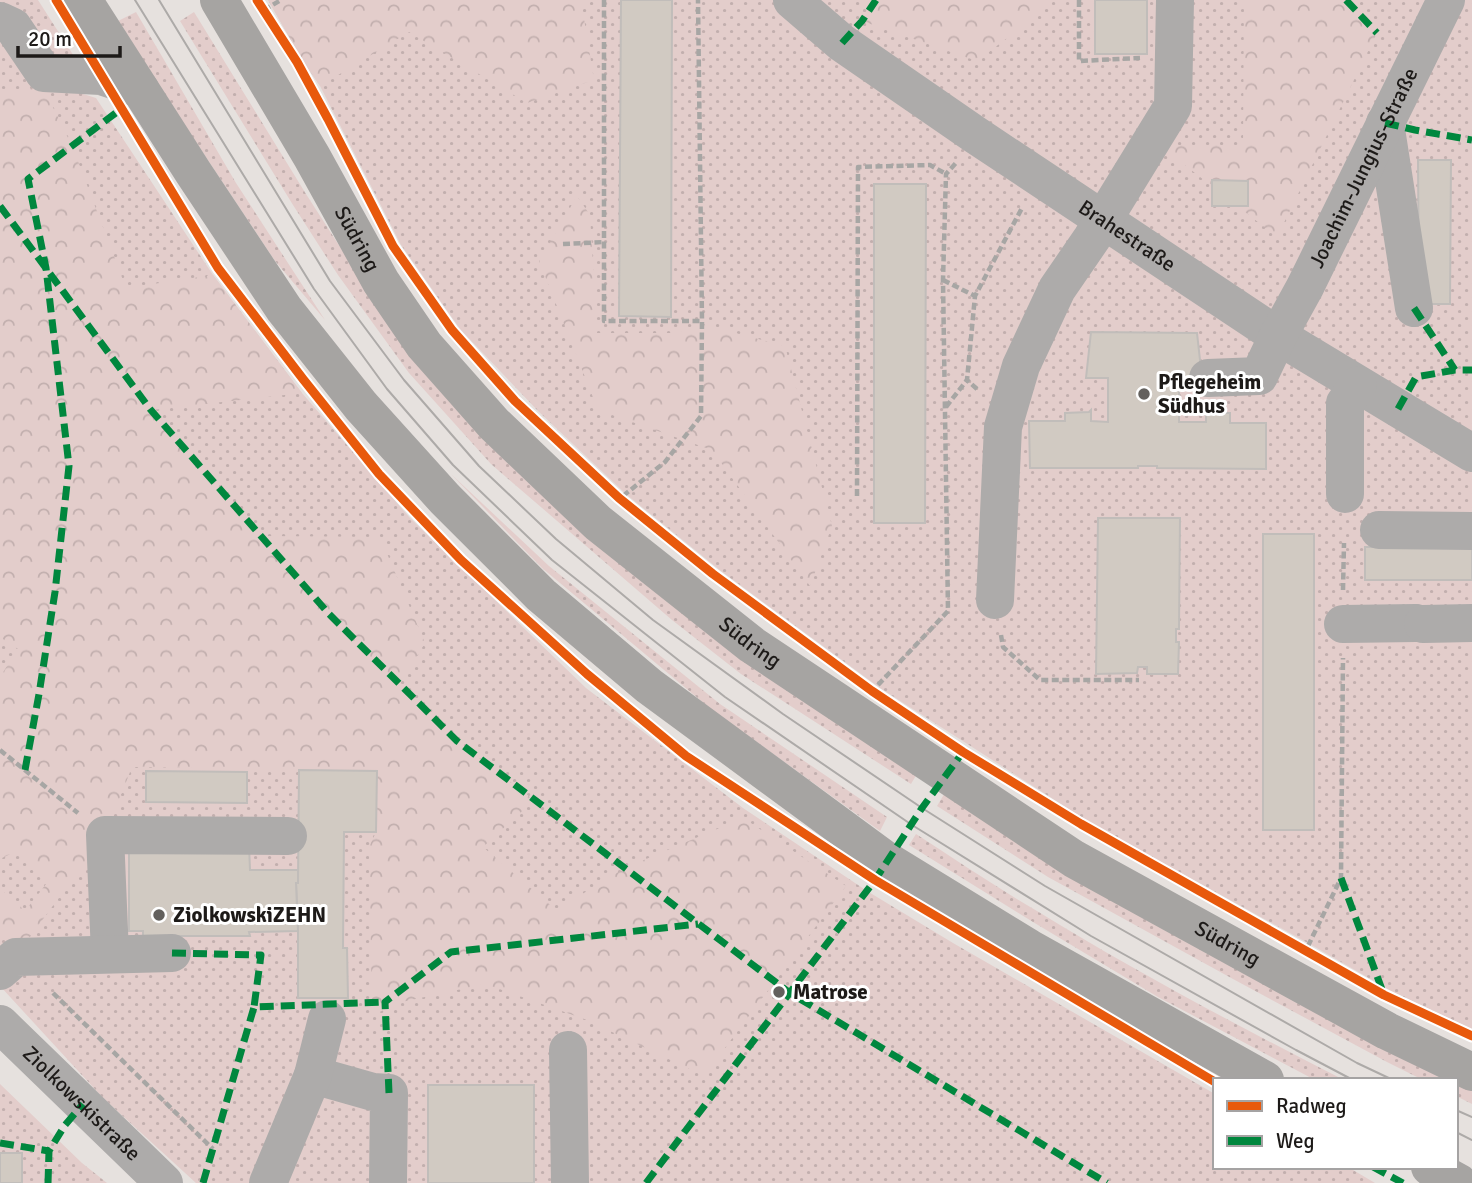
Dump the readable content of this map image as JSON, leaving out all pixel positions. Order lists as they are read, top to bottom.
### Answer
{
  "streets": {
    "main road": ["Südring"],
    "street": ["Joachim-Jungius-Straße", "Brahestraße", "Ziolkowskistraße"]
  },
  "crossings": [
    ["Joachim-Jungius-Straße", "Brahestraße"]
  ],
  "places": ["Pflegeheim Südhus", "ZiolkowskiZEHN", "Matrose"],
  "legend": ["Radweg", "Weg"],
  "scale_bar": "20 m"
}
